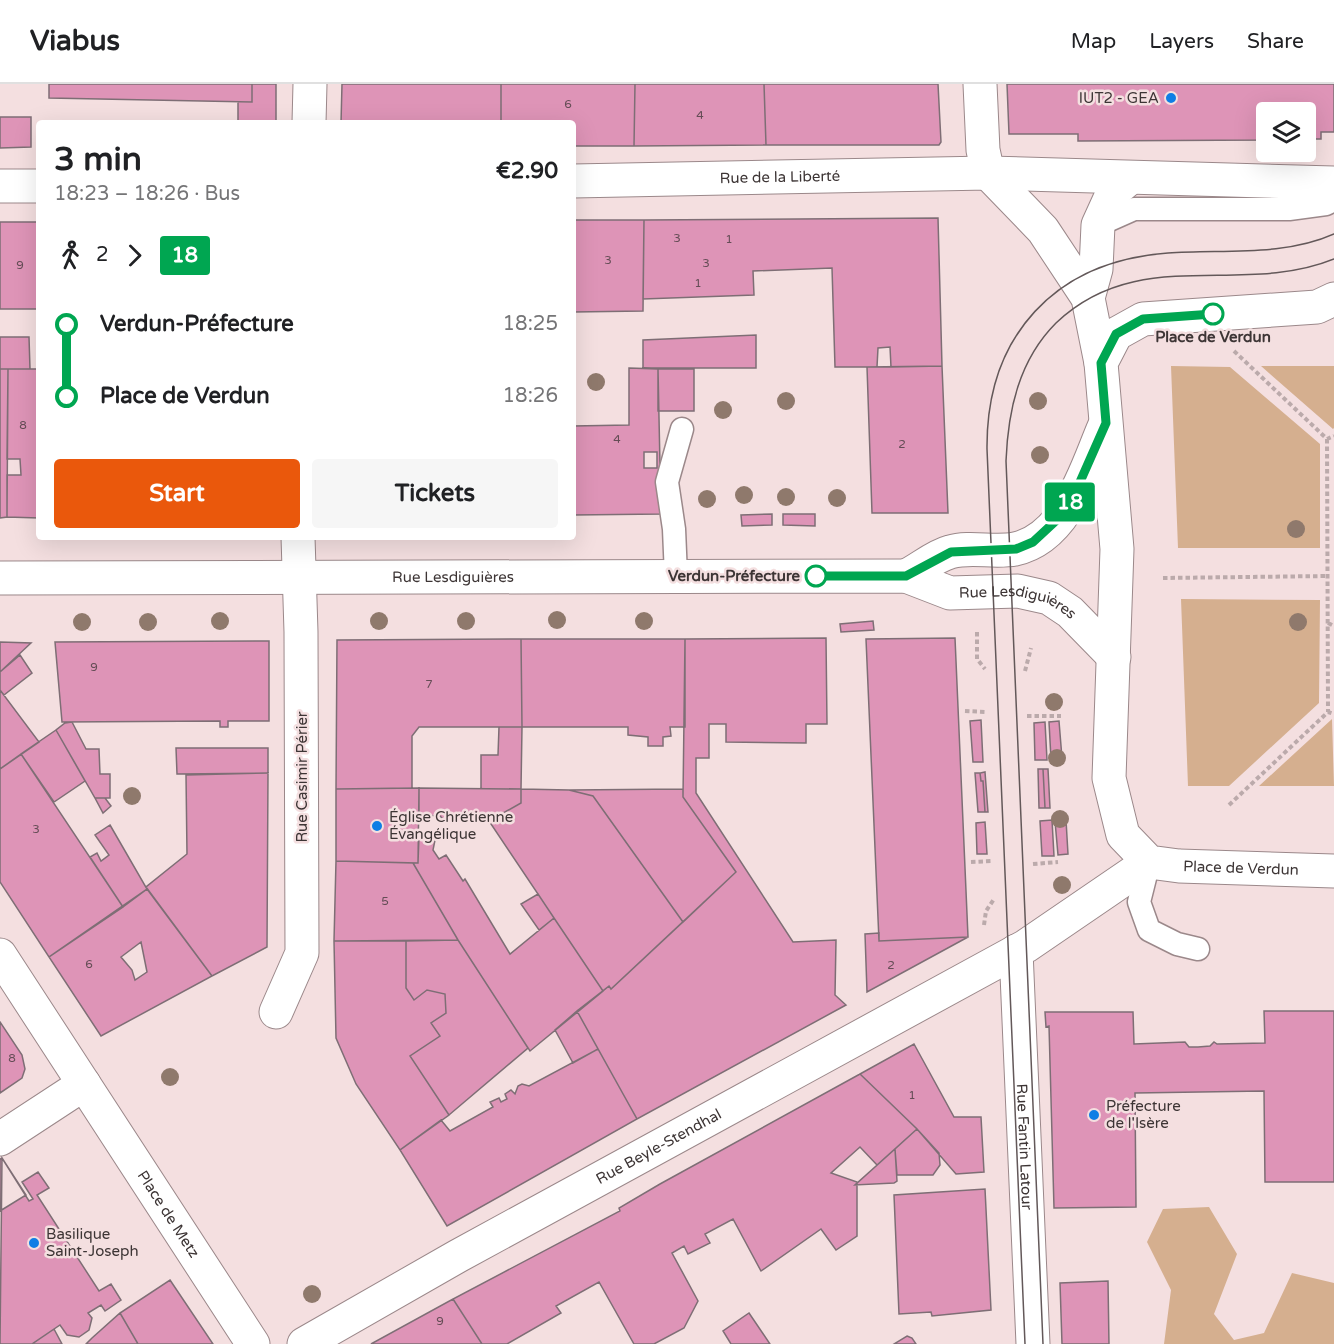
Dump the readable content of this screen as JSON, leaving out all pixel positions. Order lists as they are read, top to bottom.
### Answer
{
  "streets": {
    "street": [
      "Rue de la Liberté",
      "Rue Lesdiguières",
      "Rue Casimir Périer",
      "Place de Verdun",
      "Rue Beyle-Stendhal",
      "Rue Fantin Latour",
      "Place de Metz"
    ]
  },
  "crossings": [
    ["Rue Lesdiguières", "Rue Casimir Périer"],
    ["Rue Beyle-Stendhal", "Rue Fantin Latour"]
  ],
  "places": [
    "IUT2 - GEA",
    "Place de Verdun",
    "Verdun-Préfecture",
    "Église Chrétienne Évangélique",
    "Préfecture de l'Isère",
    "Basilique Saint-Joseph"
  ],
  "lines": ["bus line 18"],
  "house_numbers": [
    "6",
    "4",
    "3",
    "1",
    "3",
    "3",
    "9",
    "1",
    "8",
    "4",
    "2",
    "9",
    "7",
    "3",
    "5",
    "6",
    "2",
    "8",
    "1",
    "9"
  ],
  "page": {
    "header": "Viabus",
    "nav": ["Map", "Layers", "Share"],
    "on_map": "18",
    "heading": ["3 min", "18:23 – 18:26 · Bus", "€2.90"],
    "legs": ["2", "18"],
    "list": [
      {
        "name": "Verdun-Préfecture",
        "value": "18:25"
      },
      {
        "name": "Place de Verdun",
        "value": "18:26"
      }
    ],
    "buttons": ["Start", "Tickets"]
  }
}
